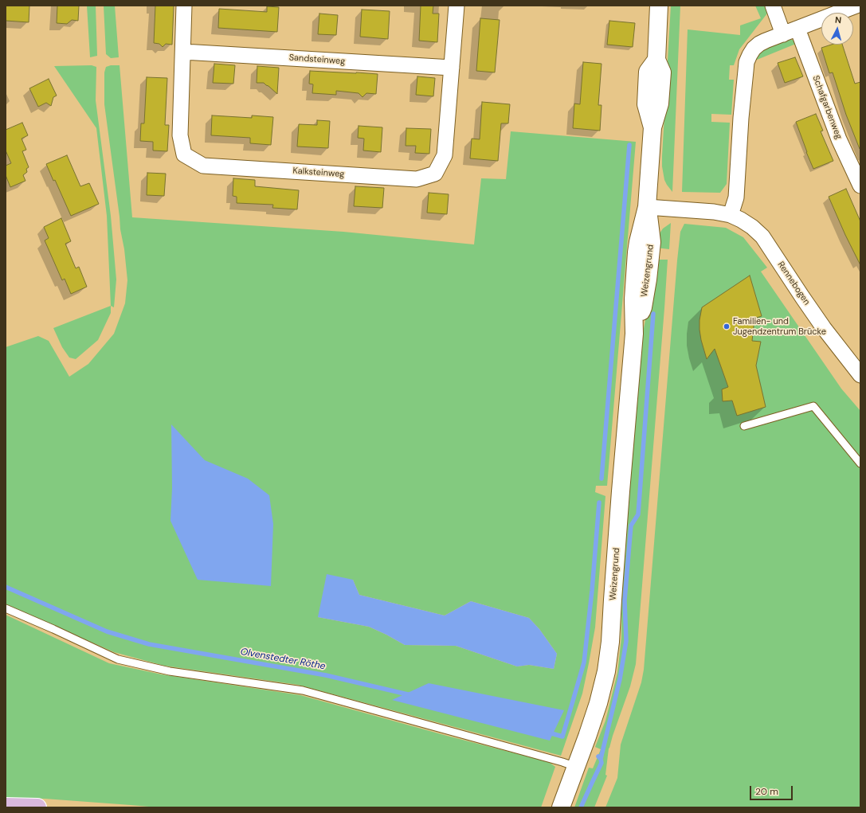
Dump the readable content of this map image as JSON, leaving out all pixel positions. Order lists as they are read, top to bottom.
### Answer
{
  "streets": {
    "main road": ["Weizengrund"],
    "street": [
      "Sandsteinweg",
      "Schafgarbenweg",
      "Kalksteinweg",
      "Rennebogen"
    ]
  },
  "crossings": [
    ["Sandsteinweg", "Kalksteinweg"],
    ["Weizengrund", "Rennebogen"]
  ],
  "water": ["Olvenstedter Röthe"],
  "places": ["Familien- und Jugendzentrum Brücke"],
  "scale_bar": "20 m",
  "north": "top"
}
